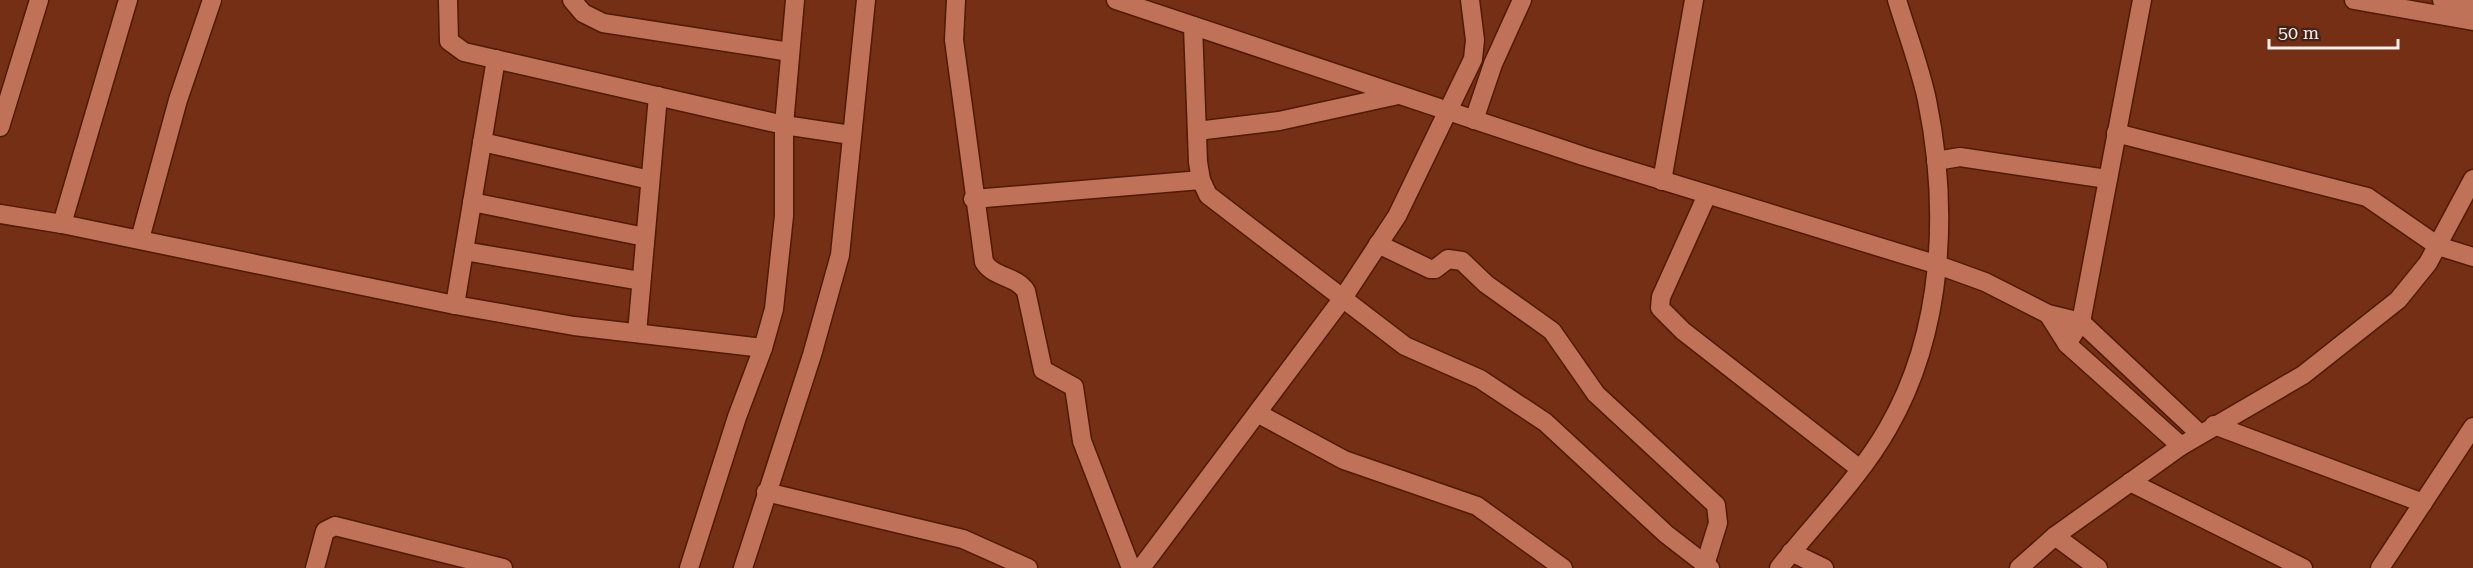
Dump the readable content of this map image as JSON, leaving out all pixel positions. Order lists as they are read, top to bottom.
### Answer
{
  "scale_bar": "50 m"
}
